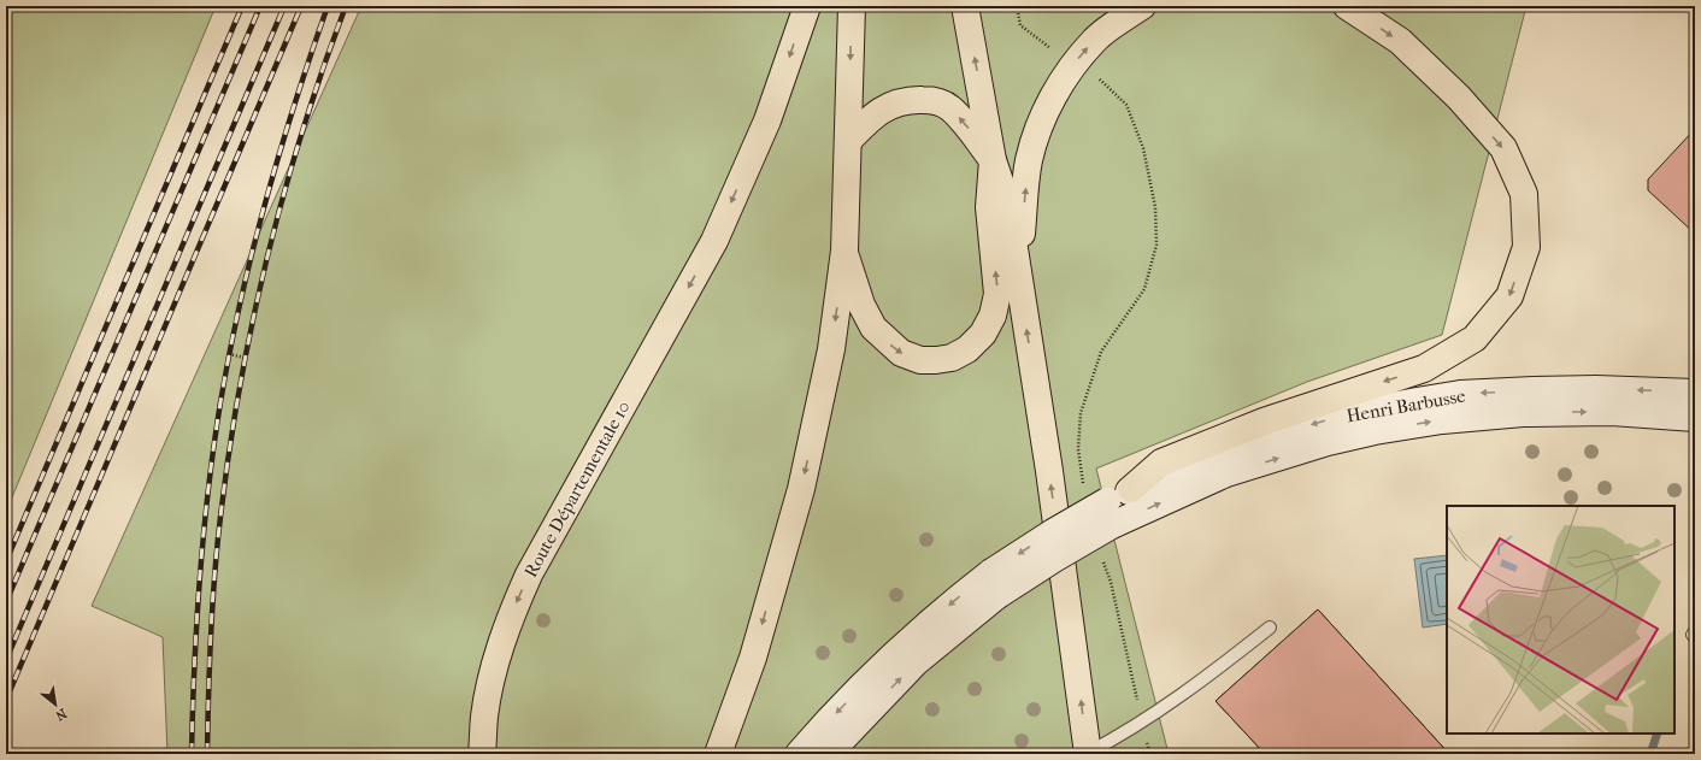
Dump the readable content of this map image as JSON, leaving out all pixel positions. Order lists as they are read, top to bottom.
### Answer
{
  "streets": {
    "main road": ["Henri Barbusse", "Route Départementale 10"]
  },
  "north": "bottom right"
}
